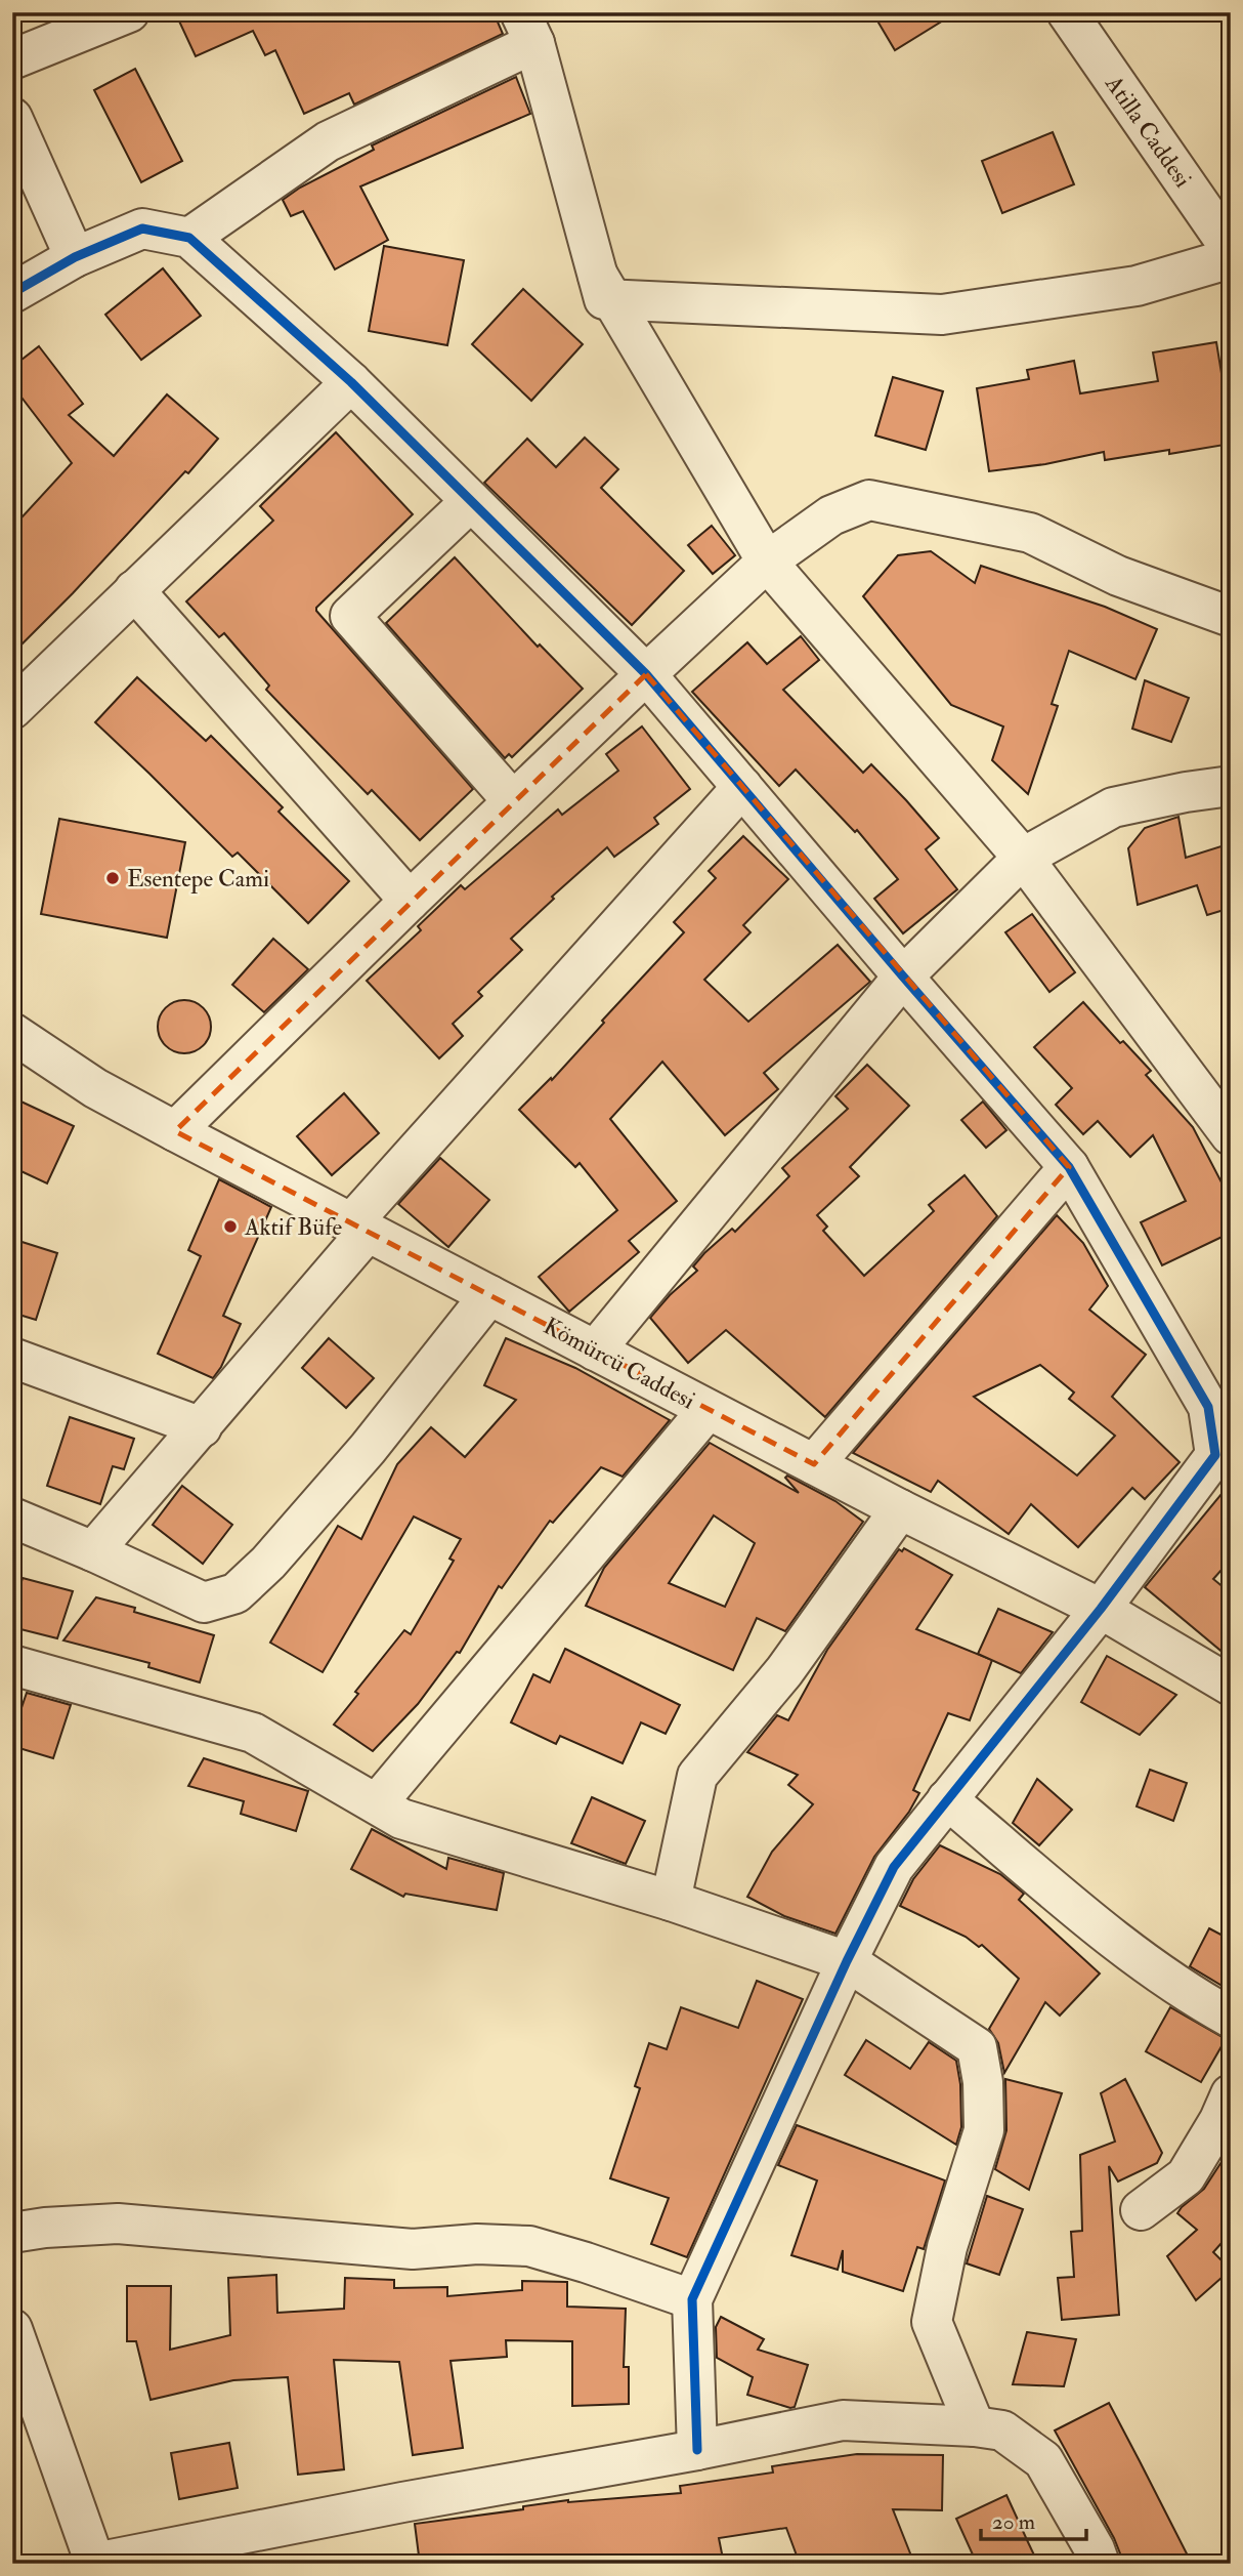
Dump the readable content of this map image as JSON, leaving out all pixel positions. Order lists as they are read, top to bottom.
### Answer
{
  "streets": {
    "street": ["Atilla Caddesi", "Kömürcü Caddesi"]
  },
  "places": ["Esentepe Cami", "Aktif Büfe"],
  "scale_bar": "20 m"
}
